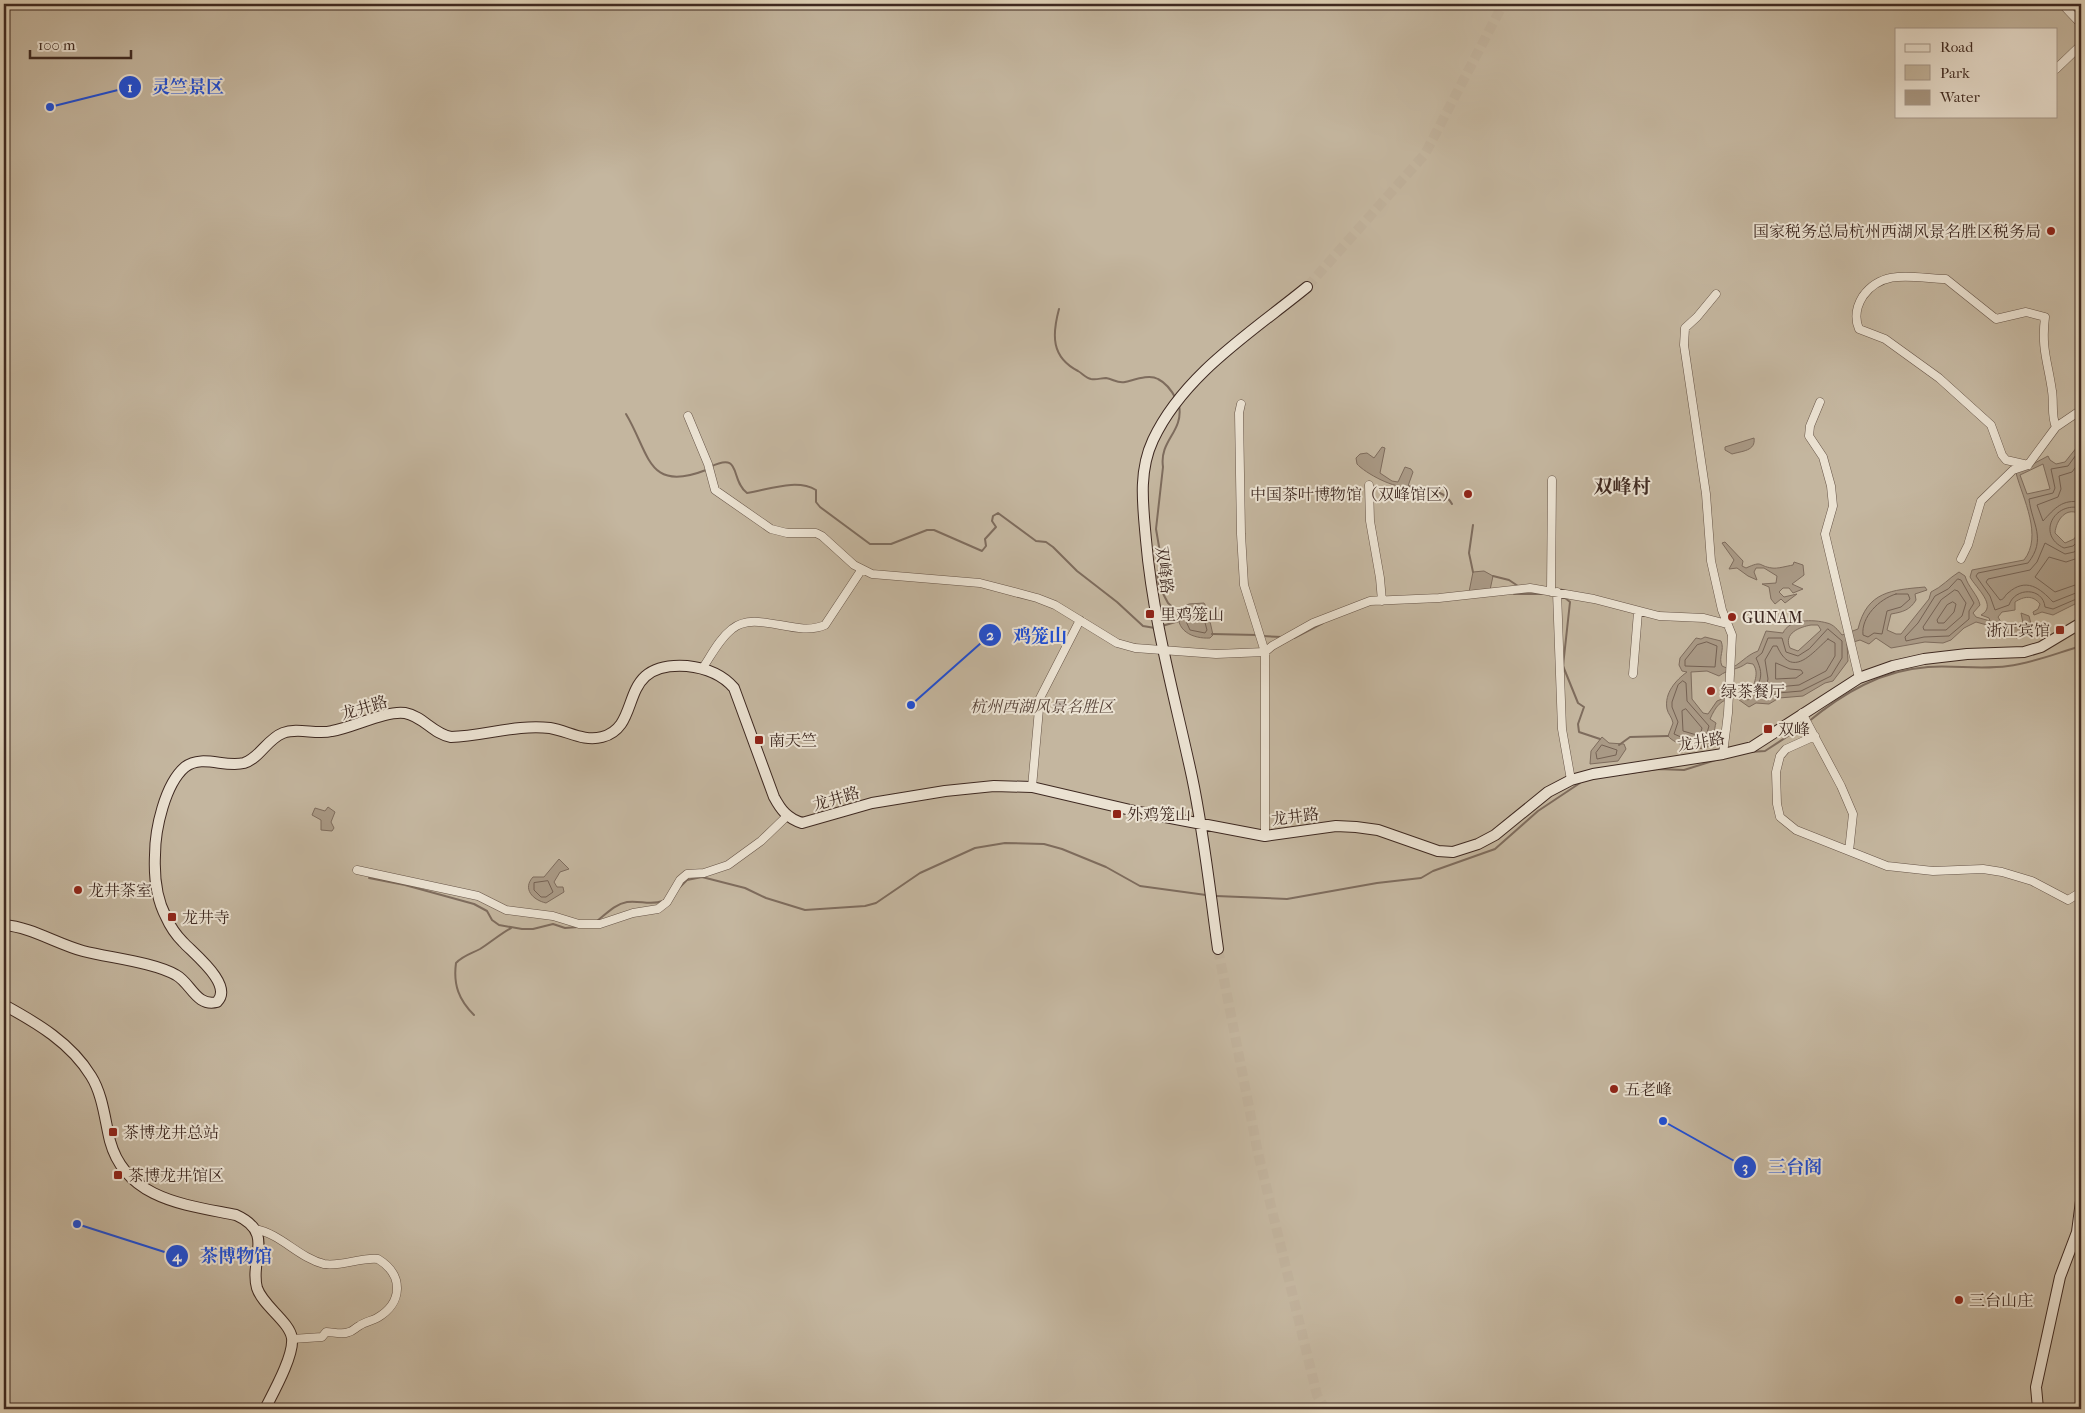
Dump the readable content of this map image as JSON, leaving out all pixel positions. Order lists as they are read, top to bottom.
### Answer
{
  "streets": {
    "street": ["双峰路", "龙井路"]
  },
  "crossings": [
    ["双峰路", "龙井路"]
  ],
  "districts": ["双峰村"],
  "parks": ["杭州西湖风景名胜区"],
  "places": {
    "other": [
      "灵竺景区",
      "国家税务总局杭州西湖风景名胜区税务局",
      "中国茶叶博物馆（双峰馆区）",
      "GUNAM",
      "绿茶餐厅",
      "鸡笼山",
      "龙井茶室",
      "五老峰",
      "三台阁",
      "茶博物馆",
      "三台山庄"
    ],
    "transit": [
      "里鸡笼山",
      "浙江宾馆",
      "双峰",
      "南天竺",
      "外鸡笼山",
      "龙井寺",
      "茶博龙井总站",
      "茶博龙井馆区"
    ]
  },
  "legend": ["Road", "Park", "Water"],
  "scale_bar": "100 m"
}
